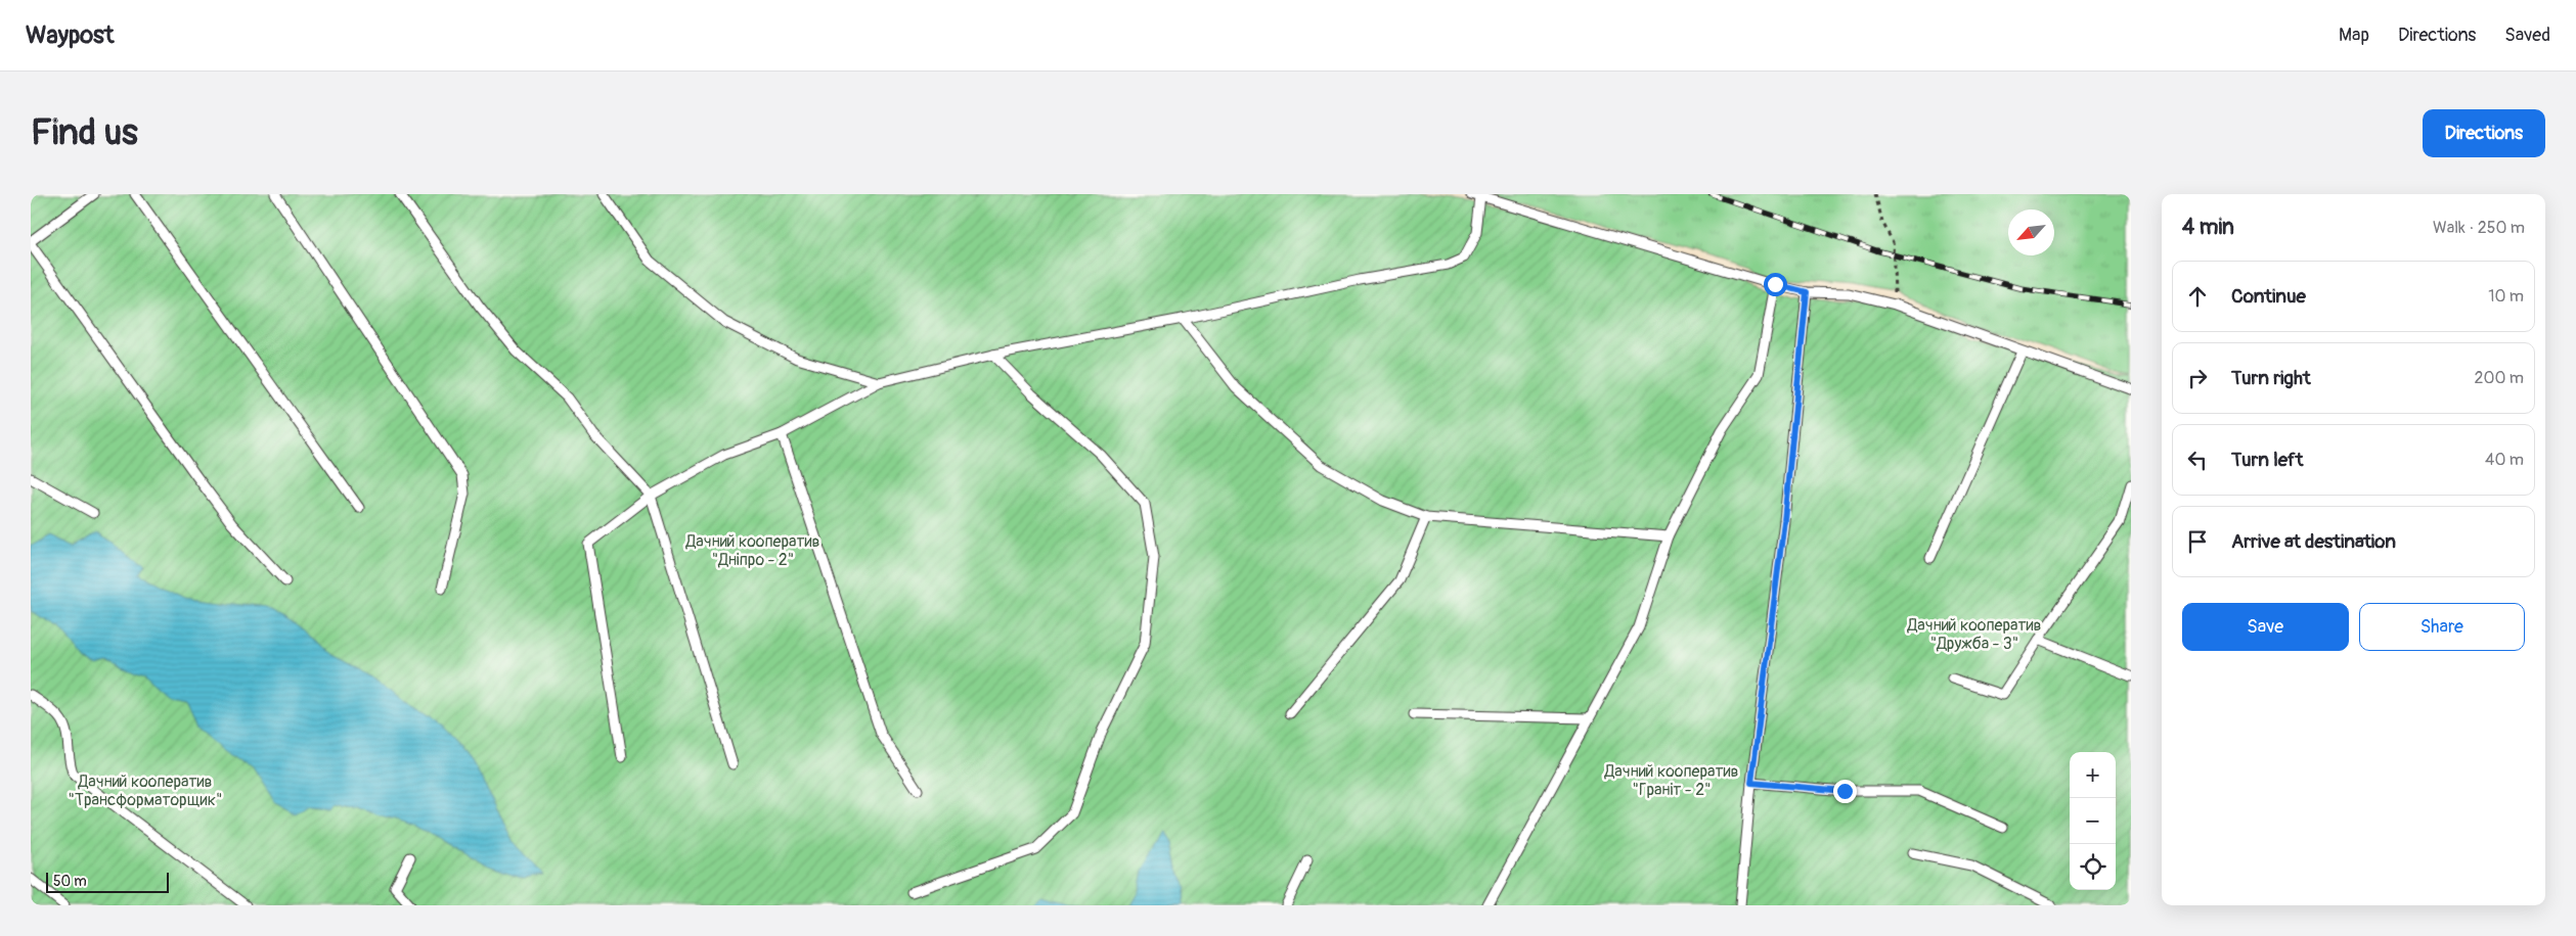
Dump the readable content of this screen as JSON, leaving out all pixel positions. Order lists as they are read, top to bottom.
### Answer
{
  "parks": [
    "Дачний кооператив \"Дніпро - 2\"",
    "Дачний кооператив \"Дружба - 3\"",
    "Дачний кооператив \"Граніт - 2\"",
    "Дачний кооператив \"Трансформаторщик\""
  ],
  "scale_bar": "50 m",
  "north": "bottom left",
  "page": {
    "header": "Waypost",
    "nav": ["Map", "Directions", "Saved"],
    "buttons": [
      "Directions",
      ["Save", "Share"]
    ],
    "title": "Find us",
    "heading": ["4 min", "Walk · 250 m"],
    "list": [
      ["Continue", "10 m"],
      ["Turn right", "200 m"],
      ["Turn left", "40 m"],
      "Arrive at destination"
    ],
    "map_buttons": ["+", "−"],
    "scale": "50 m"
  }
}
